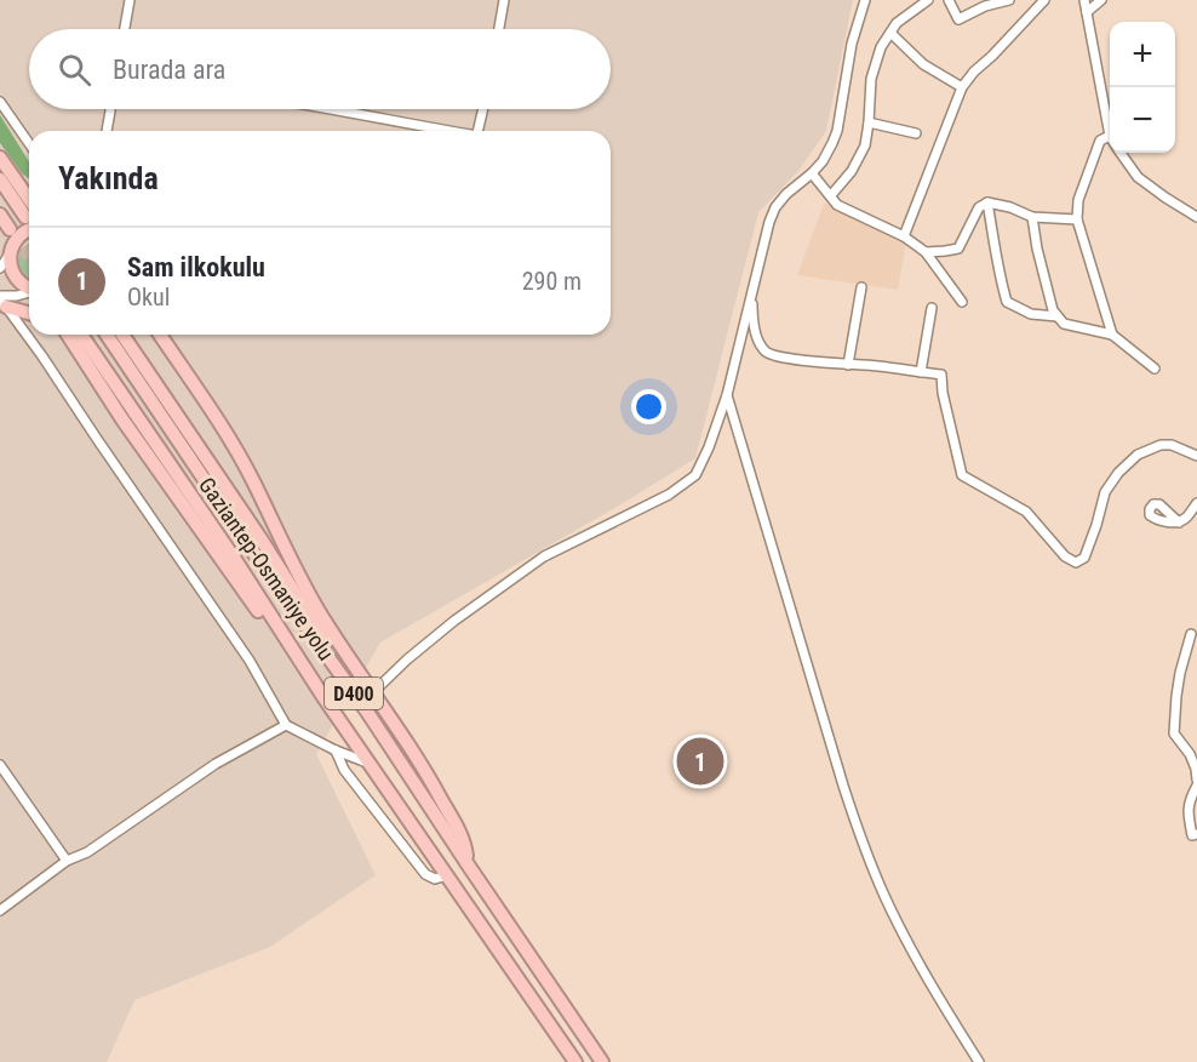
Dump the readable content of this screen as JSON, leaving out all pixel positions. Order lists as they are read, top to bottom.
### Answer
{
  "streets": {
    "highway": ["Gaziantep-Osmaniye yolu", "D400"]
  },
  "crossings": [
    ["Gaziantep-Osmaniye yolu", "D400"]
  ],
  "page": {
    "map_buttons": ["+", "−"],
    "search": "Burada ara",
    "heading": "Yakında",
    "list": [
      {
        "mark": "1",
        "name": "Sam ilkokulu",
        "note": "Okul",
        "value": "290 m"
      }
    ],
    "pins": "1"
  }
}
